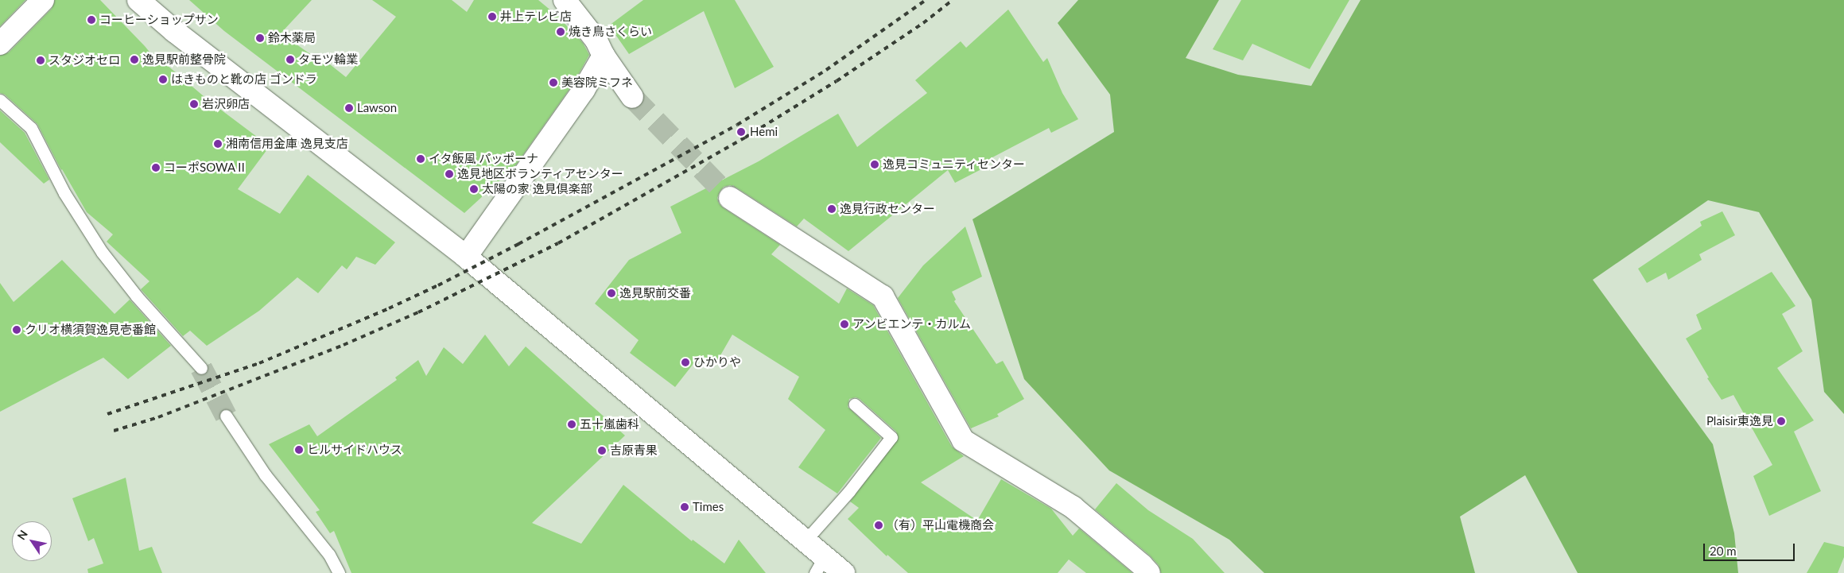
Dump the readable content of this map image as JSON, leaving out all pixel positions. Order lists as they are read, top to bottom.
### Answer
{
  "places": [
    "井上テレビ店",
    "コーヒーショップサン",
    "焼き鳥さくらい",
    "鈴木薬局",
    "逸見駅前整骨院",
    "タモツ輪業",
    "スタジオセロ",
    "はきものと靴の店 ゴンドラ",
    "美容院ミフネ",
    "岩沢卵店",
    "Lawson",
    "Hemi",
    "湘南信用金庫 逸見支店",
    "イタ飯風 パッポーナ",
    "逸見コミュニティセンター",
    "コーポSOWAⅡ",
    "逸見地区ボランティアセンター",
    "太陽の家 逸見倶楽部",
    "逸見行政センター",
    "逸見駅前交番",
    "アンビエンテ・カルム",
    "クリオ横須賀逸見壱番館",
    "ひかりや",
    "Plaisir東逸見",
    "五十嵐歯科",
    "ヒルサイドハウス",
    "吉原青果",
    "Times",
    "（有）平山電機商会"
  ],
  "scale_bar": "20 m",
  "north": "top left"
}
